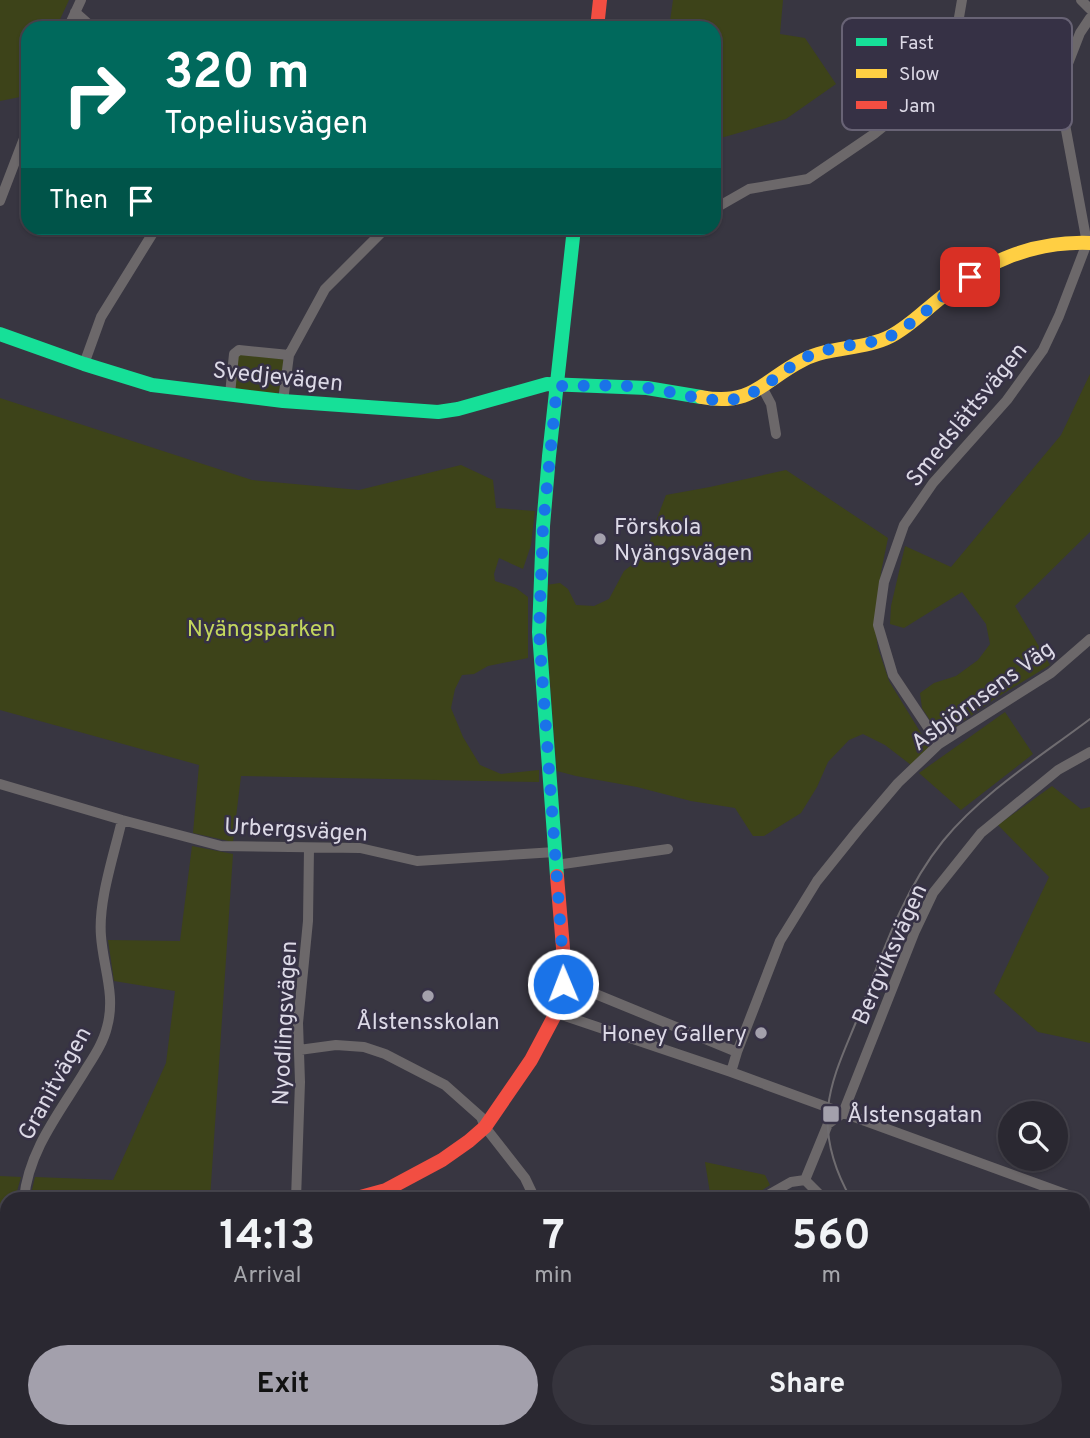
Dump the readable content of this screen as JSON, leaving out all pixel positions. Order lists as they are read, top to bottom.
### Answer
{
  "streets": {
    "street": [
      "Svedjevägen",
      "Smedslättsvägen",
      "Asbjörnsens Väg",
      "Urbergsvägen",
      "Bergviksvägen",
      "Nyodlingsvägen",
      "Granitvägen"
    ]
  },
  "crossings": [
    ["Svedjevägen", "Smedslättsvägen"],
    ["Smedslättsvägen", "Asbjörnsens Väg"],
    ["Urbergsvägen", "Nyodlingsvägen"],
    ["Urbergsvägen", "Granitvägen"]
  ],
  "parks": ["Nyängsparken"],
  "places": {
    "other": ["Förskola Nyängsvägen", "Ålstensskolan", "Honey Gallery"],
    "transit": ["Ålstensgatan"]
  },
  "legend": ["Fast", "Slow", "Jam"],
  "page": {
    "turn": ["320 m", "Topeliusvägen"],
    "then": "Then",
    "eta": [
      "14:13",
      "Arrival",
      "7",
      "min",
      "560",
      "m"
    ],
    "buttons": ["Exit", "Share"]
  }
}
